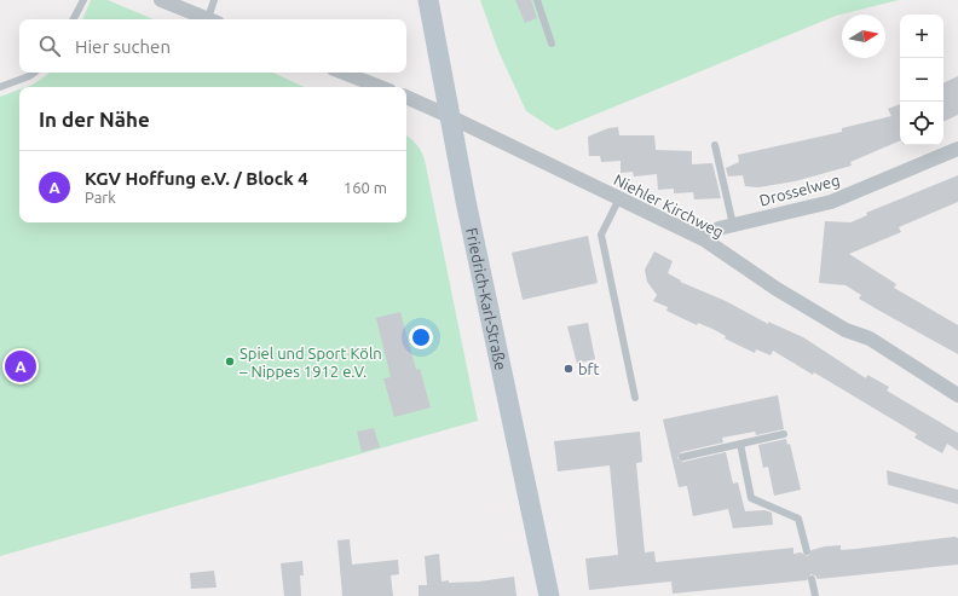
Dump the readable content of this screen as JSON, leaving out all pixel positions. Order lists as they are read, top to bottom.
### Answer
{
  "streets": {
    "main road": ["Friedrich-Karl-Straße"],
    "street": ["Drosselweg", "Niehler Kirchweg"]
  },
  "crossings": [
    ["Drosselweg", "Niehler Kirchweg"],
    ["Niehler Kirchweg", "Friedrich-Karl-Straße"]
  ],
  "places": ["Spiel und Sport Köln – Nippes 1912 e.V.", "bft"],
  "north": "right",
  "page": {
    "map_buttons": ["+", "−"],
    "search": "Hier suchen",
    "heading": "In der Nähe",
    "list": [
      {
        "mark": "A",
        "name": "KGV Hoffung e.V. / Block 4",
        "note": "Park",
        "value": "160 m"
      }
    ],
    "pins": "A"
  }
}
